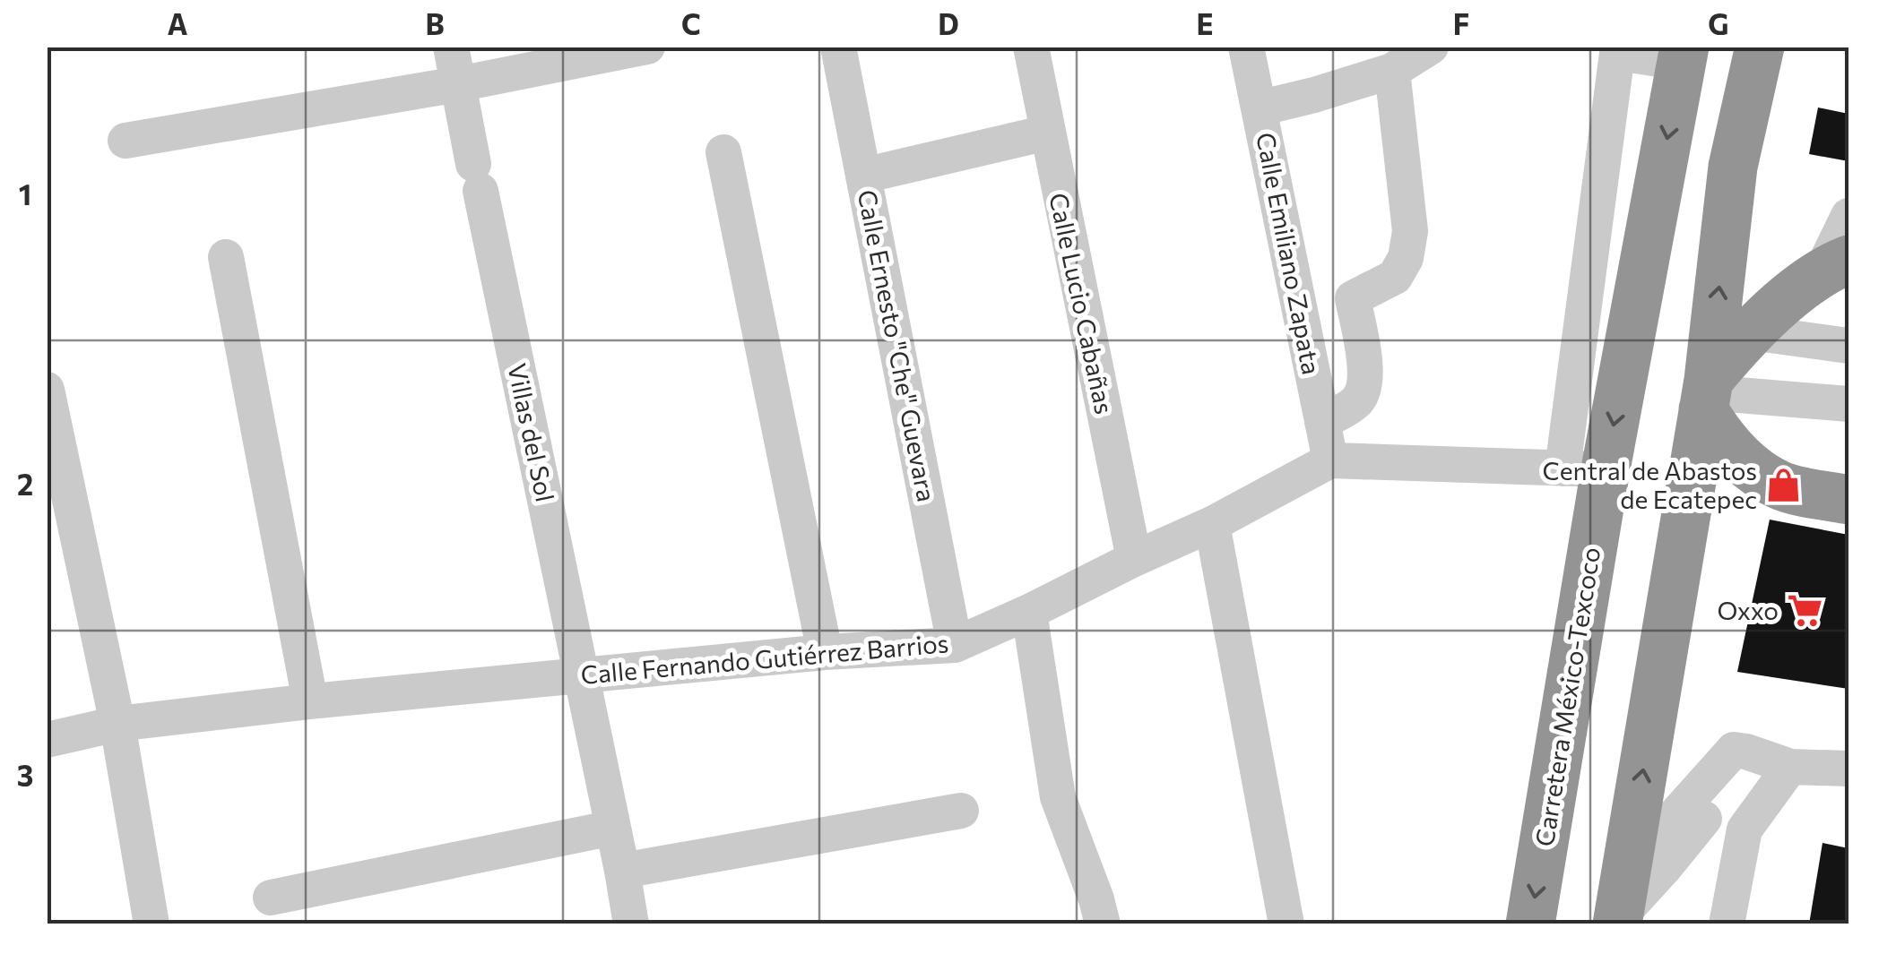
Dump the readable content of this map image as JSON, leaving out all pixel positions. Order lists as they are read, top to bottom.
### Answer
{
  "streets": {
    "highway": ["Carretera México-Texcoco"],
    "street": [
      "Calle Emiliano Zapata",
      "Calle Lucio Cabañas",
      "Calle Ernesto \"Che\" Guevara",
      "Villas del Sol",
      "Calle Fernando Gutiérrez Barrios"
    ]
  },
  "crossings": [
    ["Calle Emiliano Zapata", "Calle Fernando Gutiérrez Barrios"],
    ["Calle Lucio Cabañas", "Calle Fernando Gutiérrez Barrios"],
    ["Calle Ernesto \"Che\" Guevara", "Calle Fernando Gutiérrez Barrios"],
    ["Villas del Sol", "Calle Fernando Gutiérrez Barrios"]
  ],
  "places": {
    "shop": ["Central de Abastos de Ecatepec"],
    "supermarket": ["Oxxo"]
  },
  "grid": {
    "columns": [
      "A",
      "B",
      "C",
      "D",
      "E",
      "F",
      "G"
    ],
    "rows": ["1", "2", "3"]
  }
}
